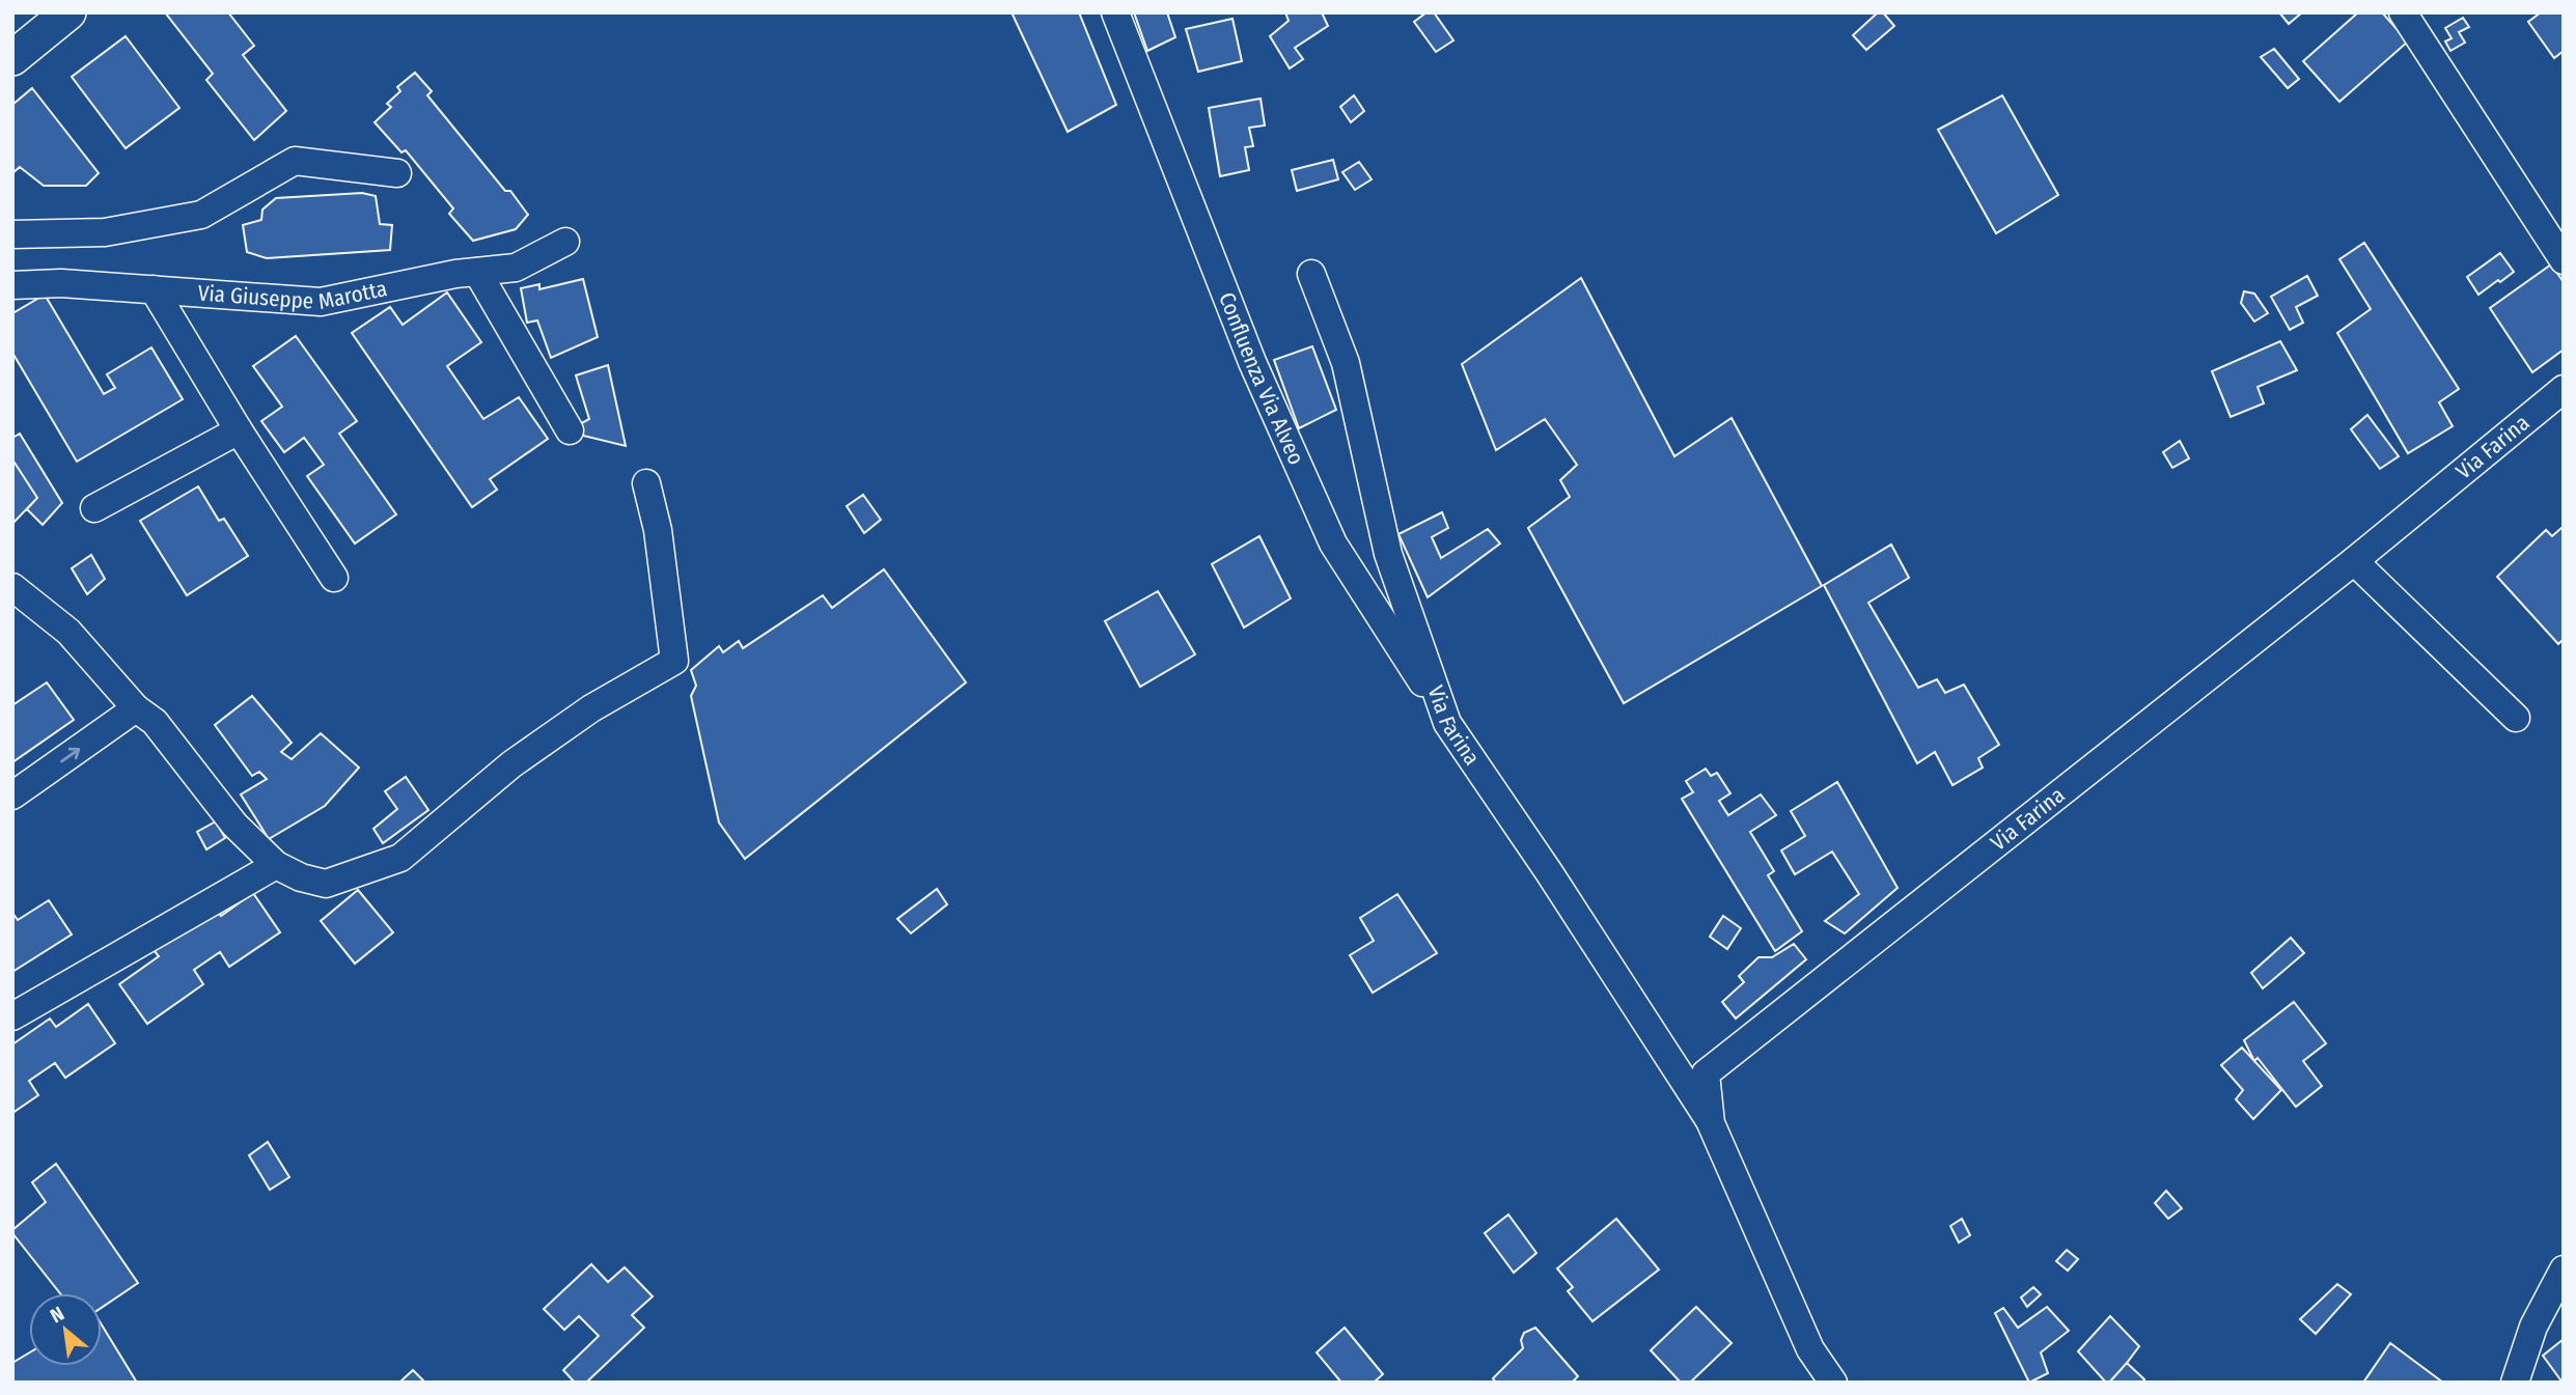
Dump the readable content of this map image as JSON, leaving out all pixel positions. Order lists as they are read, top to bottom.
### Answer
{
  "streets": {
    "street": ["Via Giuseppe Marotta", "Confluenza Via Alveo", "Via Farina"]
  },
  "crossings": [
    ["Confluenza Via Alveo", "Via Farina"]
  ],
  "north": "top left"
}
